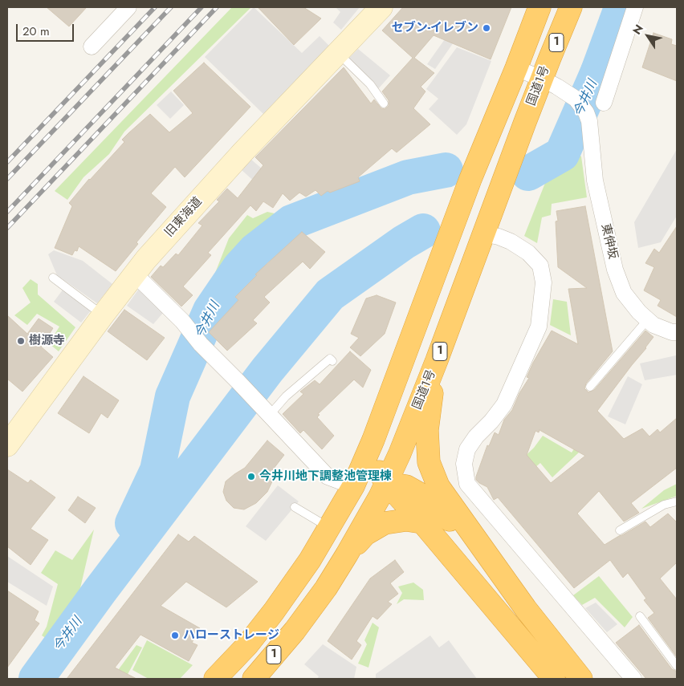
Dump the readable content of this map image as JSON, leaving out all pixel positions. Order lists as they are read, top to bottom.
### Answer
{
  "streets": {
    "highway": ["1", "国道1号"],
    "street": ["旧東海道", "東伸坂"]
  },
  "crossings": [
    ["国道1号", "東伸坂"]
  ],
  "water": ["今井川"],
  "places": [
    "セブン-イレブン",
    "樹源寺",
    "今井川地下調整池管理棟",
    "ハローストレージ"
  ],
  "scale_bar": "20 m",
  "north": "top left"
}
